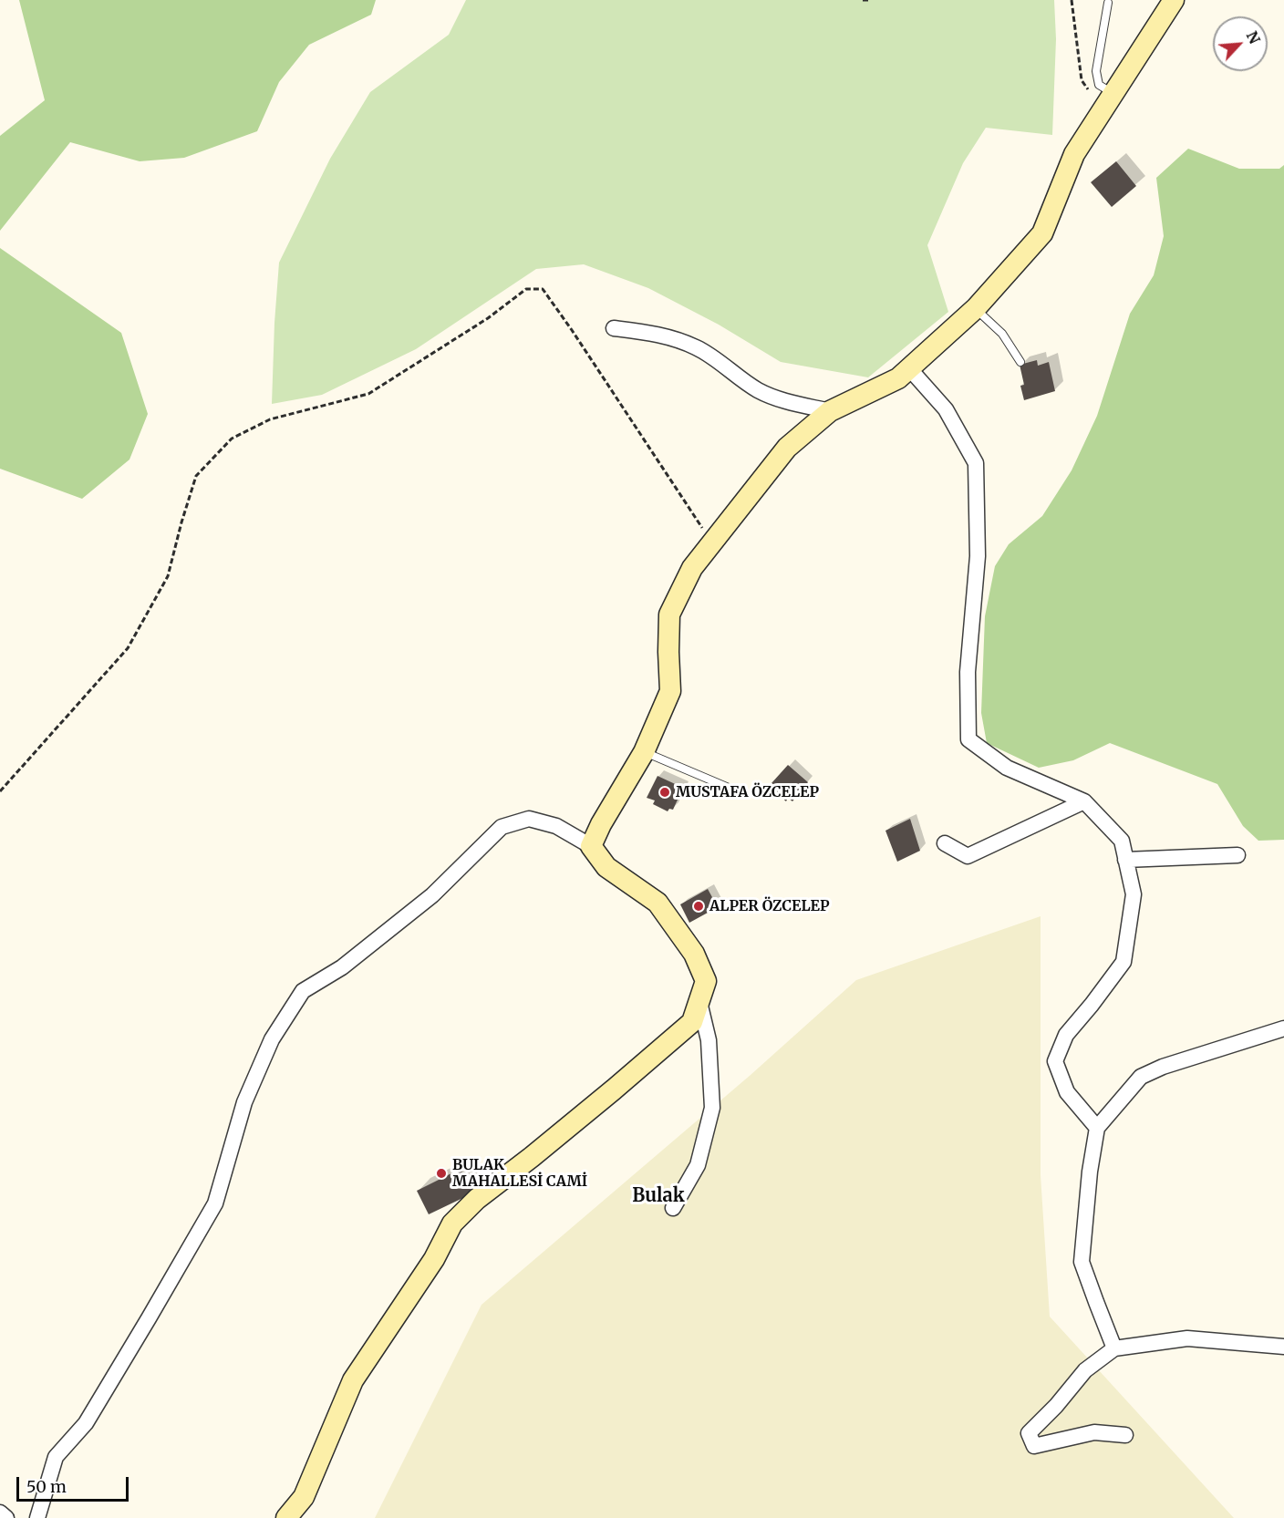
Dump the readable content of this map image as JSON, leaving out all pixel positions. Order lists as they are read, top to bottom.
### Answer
{
  "districts": ["Bulak"],
  "places": ["MUSTAFA ÖZCELEP", "ALPER ÖZCELEP", "BULAK MAHALLESİ CAMİ"],
  "scale_bar": "50 m",
  "north": "top right"
}
